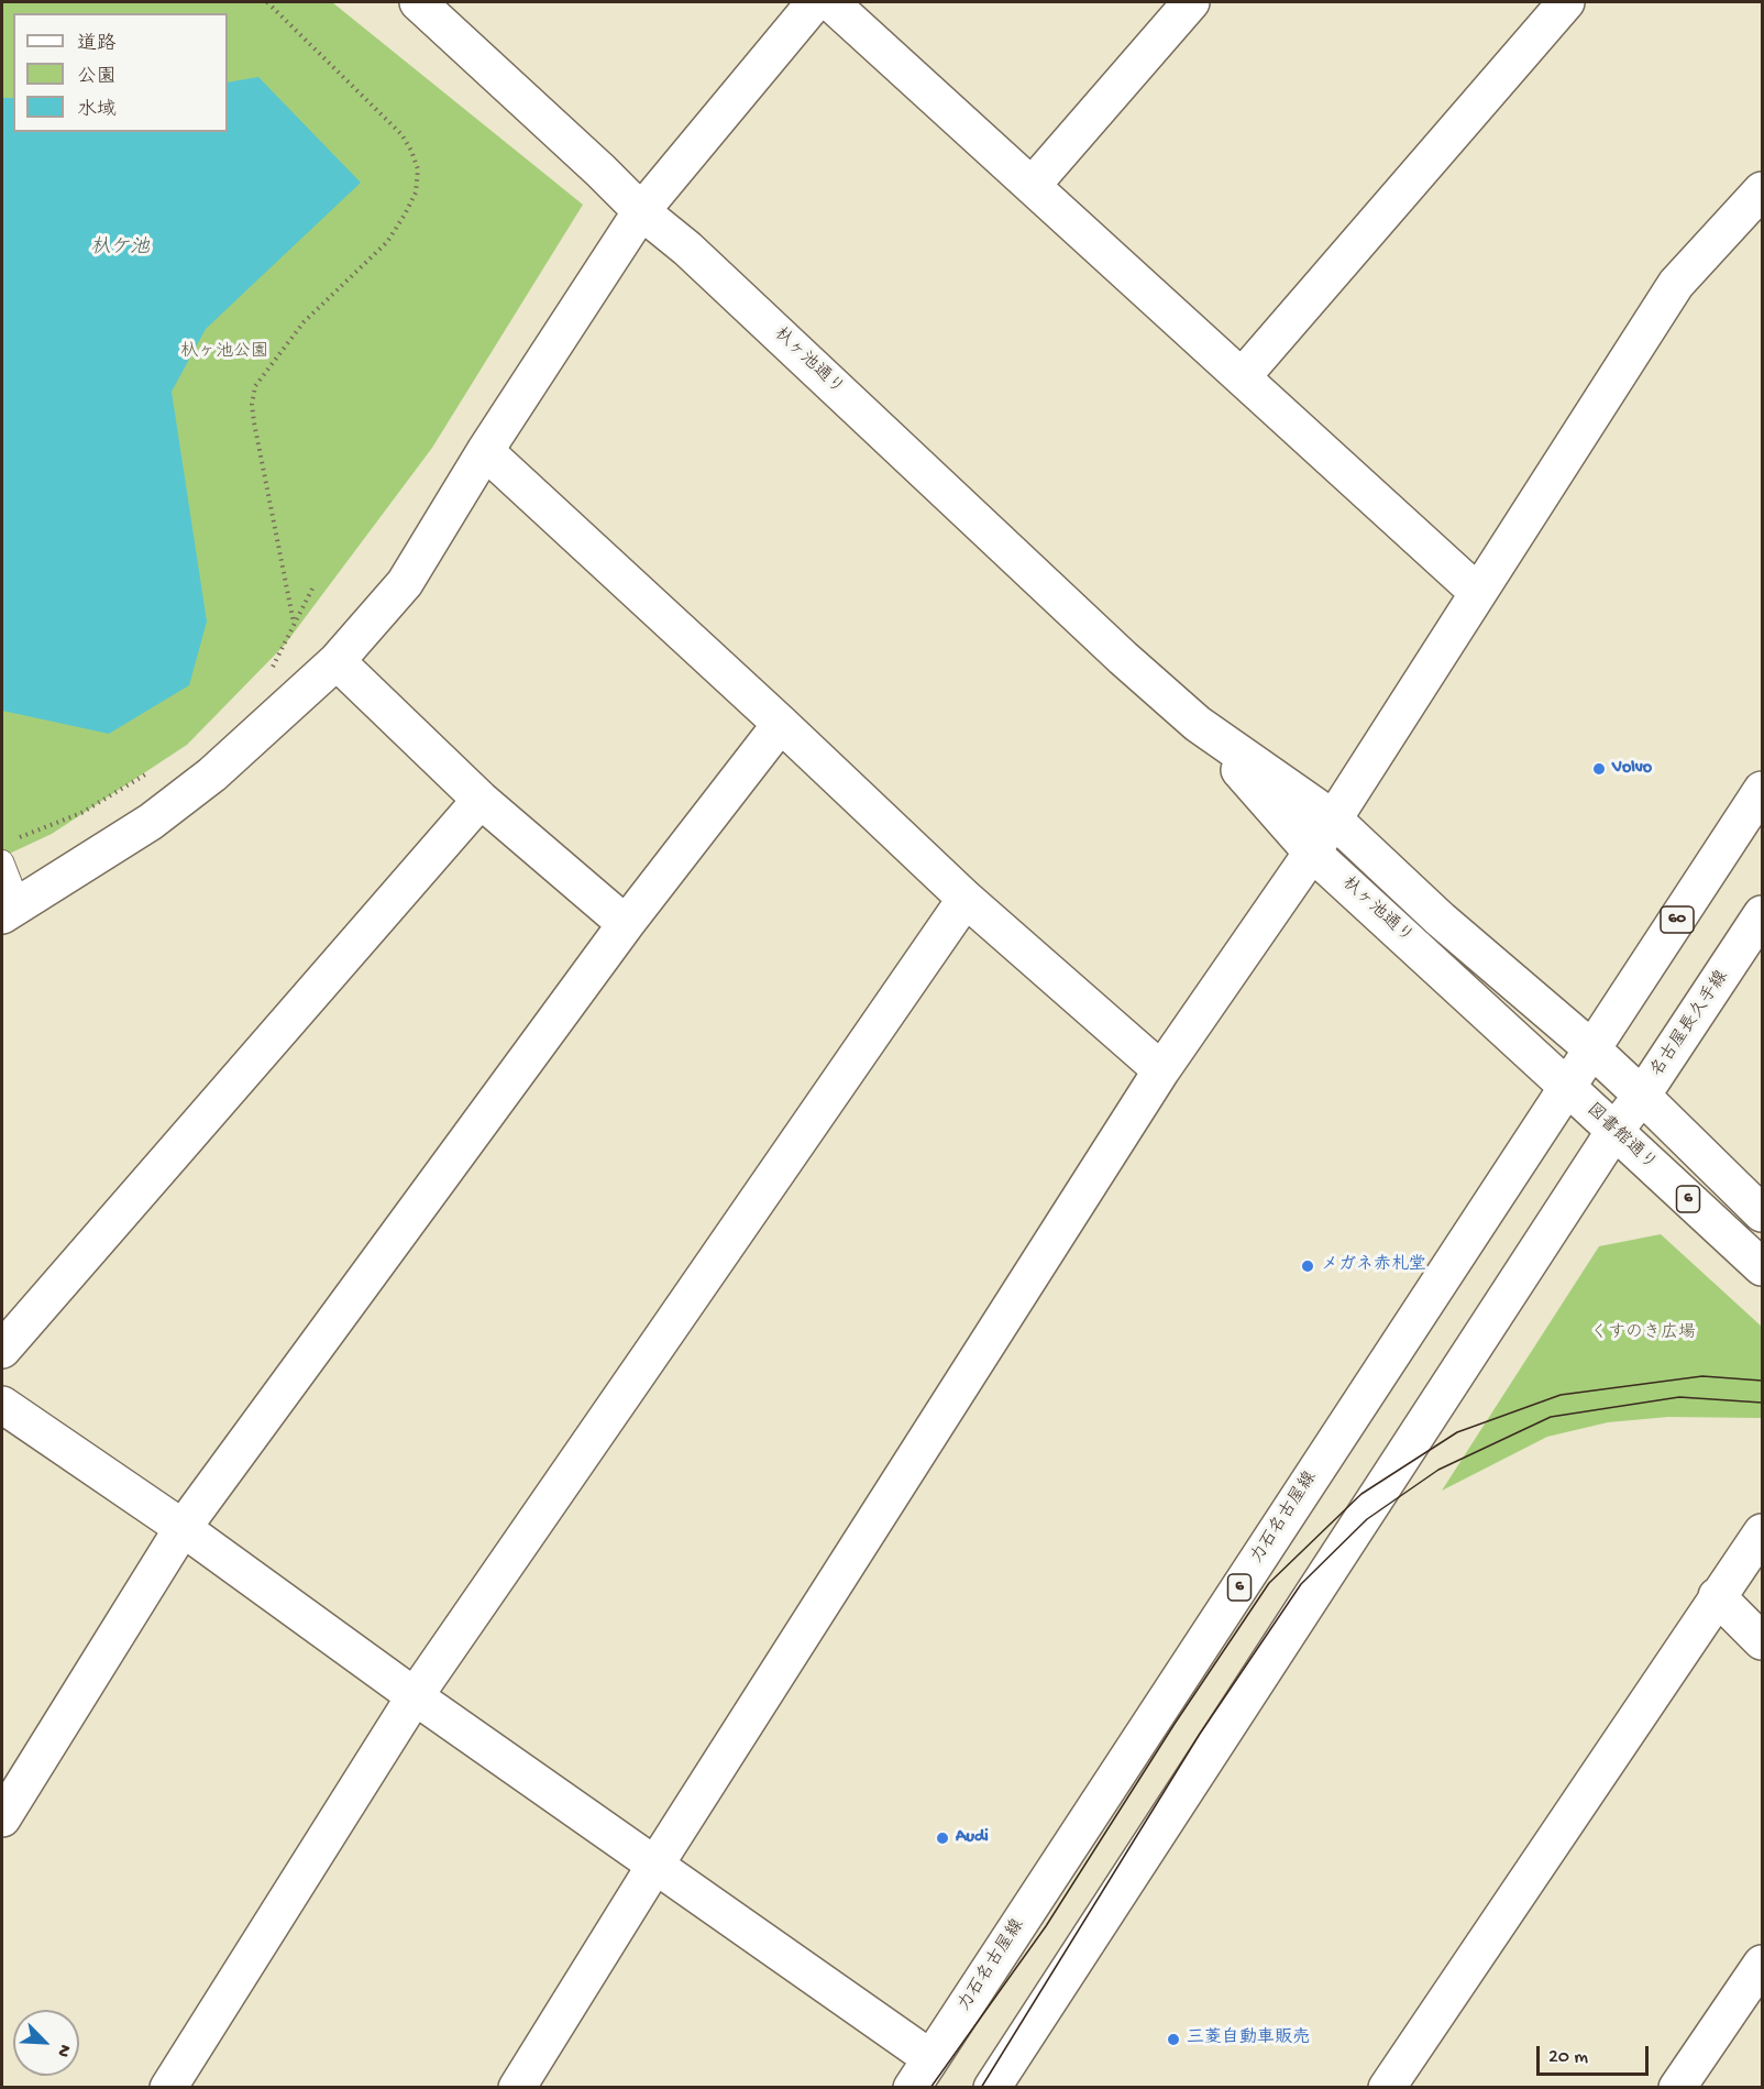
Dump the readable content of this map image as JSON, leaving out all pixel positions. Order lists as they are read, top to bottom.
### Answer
{
  "streets": {
    "street": [
      "杁ヶ池通り",
      "60",
      "名古屋長久手線",
      "図書館通り",
      "6",
      "力石名古屋線"
    ]
  },
  "crossings": [
    ["杁ヶ池通り", "60"],
    ["杁ヶ池通り", "図書館通り"],
    ["杁ヶ池通り", "6"],
    ["杁ヶ池通り", "力石名古屋線"],
    ["60", "6"],
    ["60", "力石名古屋線"],
    ["名古屋長久手線", "図書館通り"],
    ["名古屋長久手線", "6"],
    ["図書館通り", "力石名古屋線"],
    ["6", "力石名古屋線"]
  ],
  "water": ["杁ケ池"],
  "parks": ["杁ヶ池公園", "くすのき広場"],
  "places": [
    "Volvo",
    "メガネ赤札堂",
    "Audi",
    "三菱自動車販売"
  ],
  "legend": ["道路", "公園", "水域"],
  "scale_bar": "20 m",
  "north": "bottom right"
}
